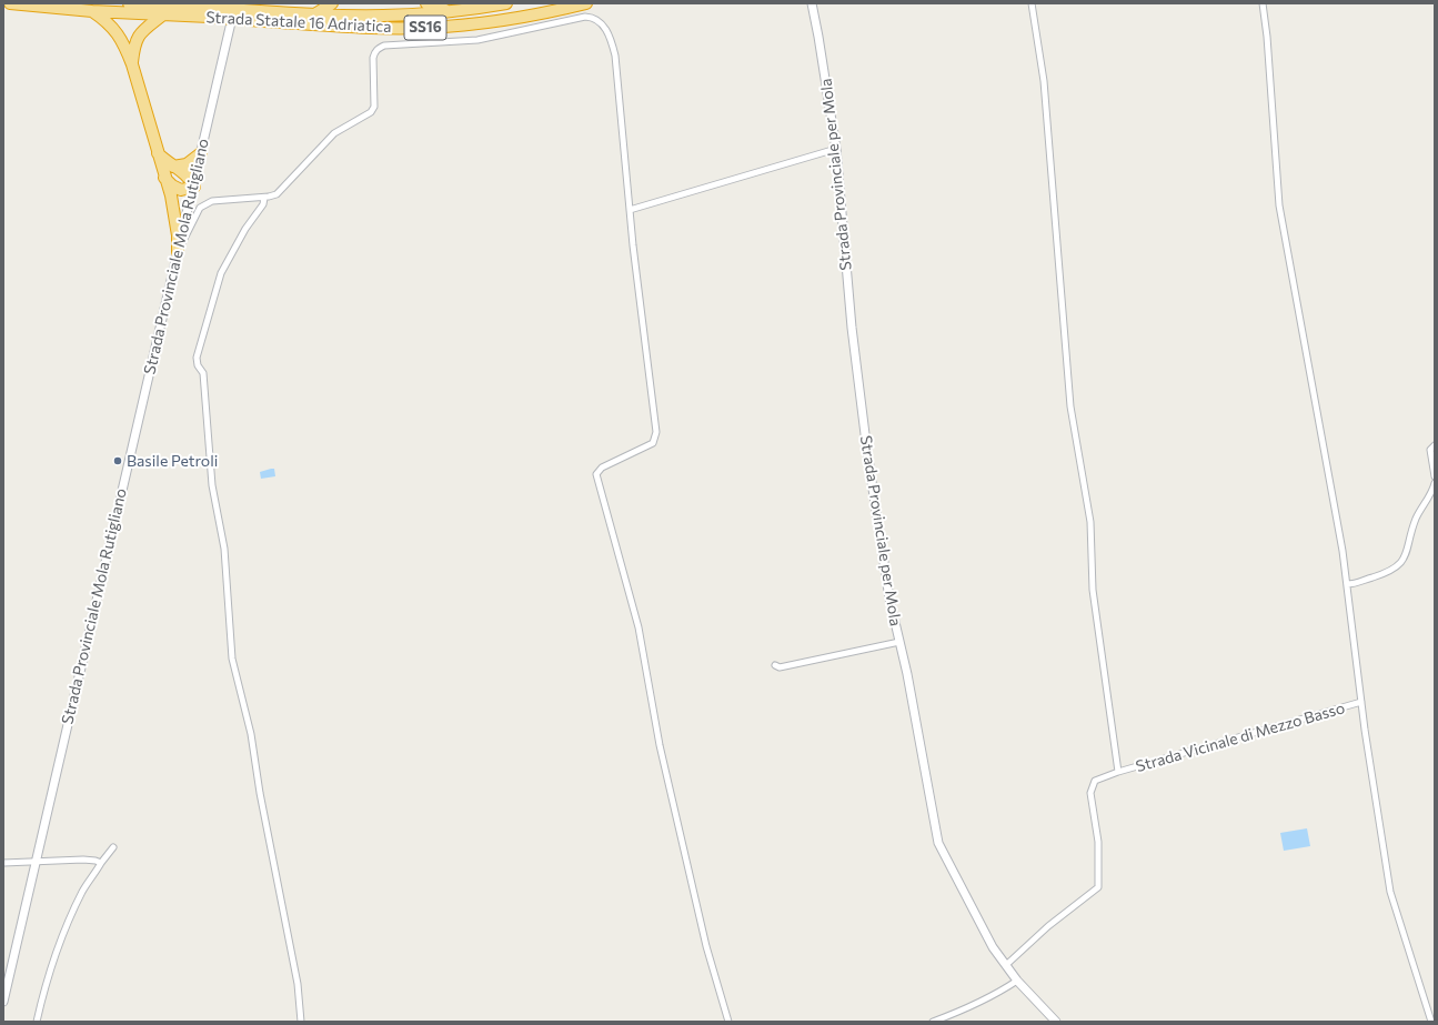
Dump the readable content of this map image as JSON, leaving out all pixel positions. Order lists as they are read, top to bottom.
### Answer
{
  "streets": {
    "highway": ["Strada Statale 16 Adriatica", "SS16"],
    "street": ["Strada Provinciale per Mola", "Strada Provinciale Mola Rutigliano", "Strada Vicinale di Mezzo Basso"]
  },
  "crossings": [
    ["Strada Provinciale per Mola", "Strada Vicinale di Mezzo Basso"]
  ],
  "places": ["Basile Petroli"]
}
